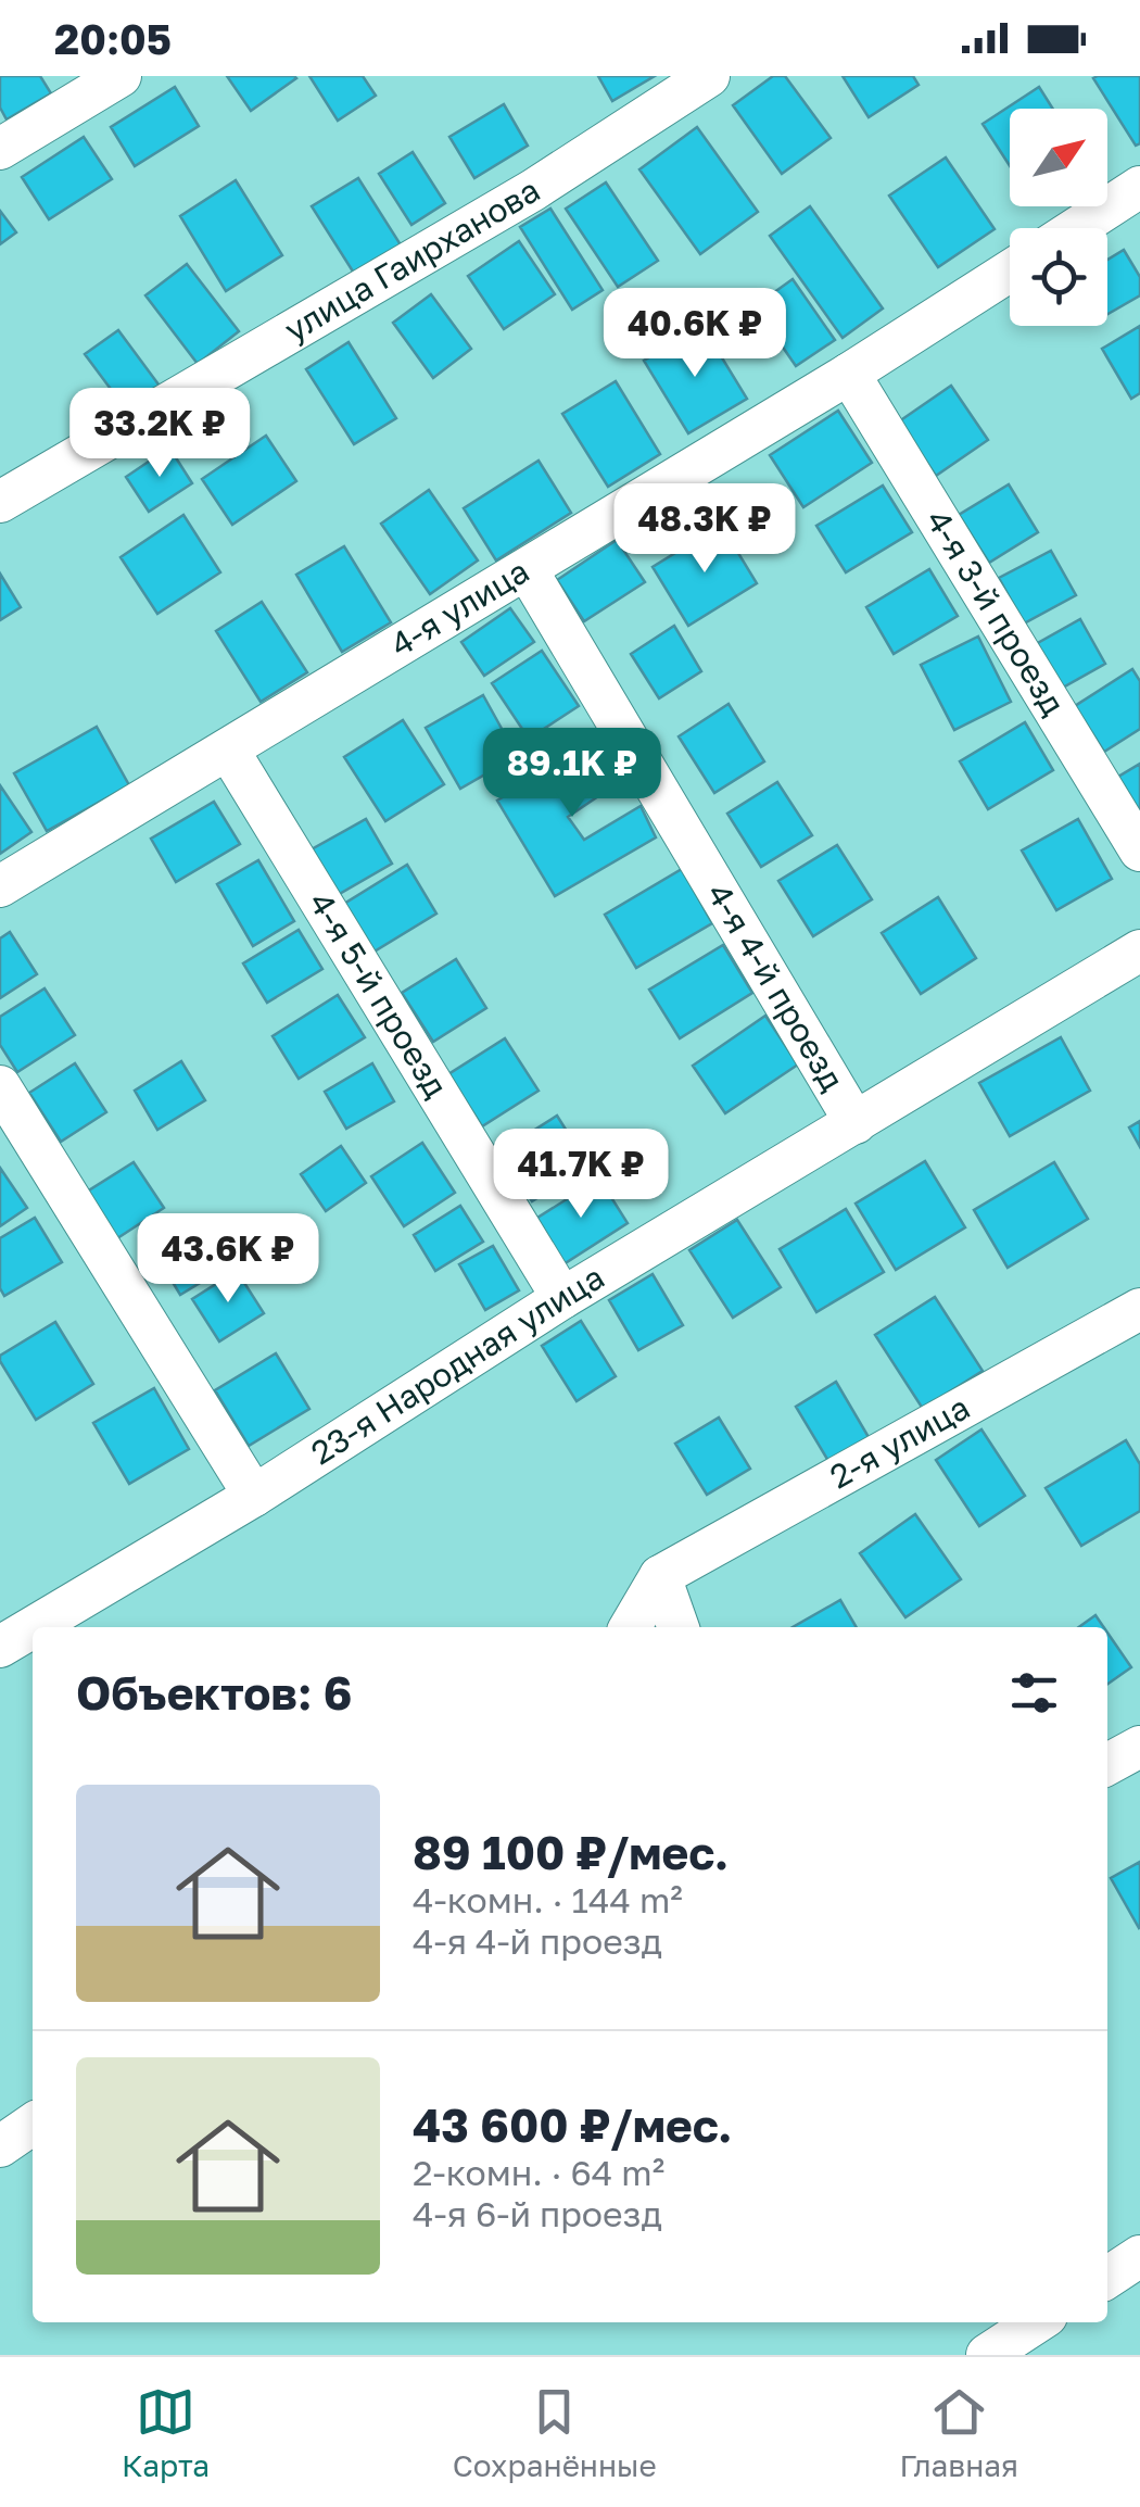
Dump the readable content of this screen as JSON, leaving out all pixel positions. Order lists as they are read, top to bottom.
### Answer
{
  "streets": {
    "street": [
      "улица Гаирханова",
      "4-я улица",
      "4-я 3-й проезд",
      "4-я 4-й проезд",
      "4-я 5-й проезд",
      "23-я Народная улица",
      "2-я улица"
    ]
  },
  "crossings": [
    ["4-я улица", "4-я 3-й проезд"],
    ["4-я улица", "4-я 4-й проезд"],
    ["4-я улица", "4-я 5-й проезд"],
    ["4-я 4-й проезд", "23-я Народная улица"],
    ["4-я 5-й проезд", "23-я Народная улица"]
  ],
  "north": "top right",
  "page": {
    "status": "20:05",
    "price": [
      "40.6K ₽",
      "33.2K ₽",
      "48.3K ₽",
      "89.1K ₽",
      "41.7K ₽",
      "43.6K ₽"
    ],
    "heading": "Объектов: 6",
    "list": [
      {
        "name": "89 100 ₽/мес.",
        "note": "4-комн. · 144 m² · 4-я 4-й проезд"
      },
      {
        "name": "43 600 ₽/мес.",
        "note": "2-комн. · 64 m² · 4-я 6-й проезд"
      }
    ],
    "tabs": ["Карта", "Сохранённые", "Главная"]
  }
}
